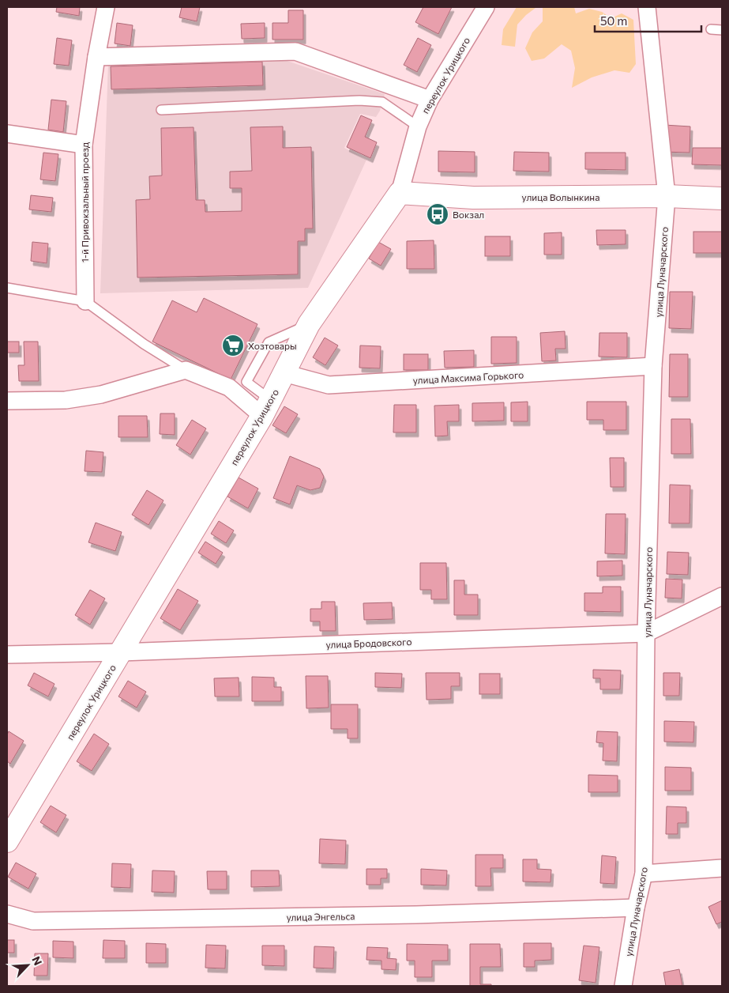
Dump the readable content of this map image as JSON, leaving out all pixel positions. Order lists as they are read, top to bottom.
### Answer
{
  "streets": {
    "street": [
      "переулок Урицкого",
      "улица Волынкина",
      "1-й Привокзальный проезд",
      "улица Луначарского",
      "улица Максима Горького",
      "улица Бродовского",
      "улица Энгельса"
    ]
  },
  "crossings": [
    ["переулок Урицкого", "улица Волынкина"],
    ["переулок Урицкого", "улица Максима Горького"],
    ["переулок Урицкого", "улица Бродовского"],
    ["улица Волынкина", "улица Луначарского"],
    ["улица Луначарского", "улица Максима Горького"],
    ["улица Луначарского", "улица Бродовского"],
    ["улица Луначарского", "улица Энгельса"]
  ],
  "places": {
    "bus stop": ["Вокзал"],
    "supermarket": ["Хозтовары"]
  },
  "scale_bar": "50 m",
  "north": "top right"
}
